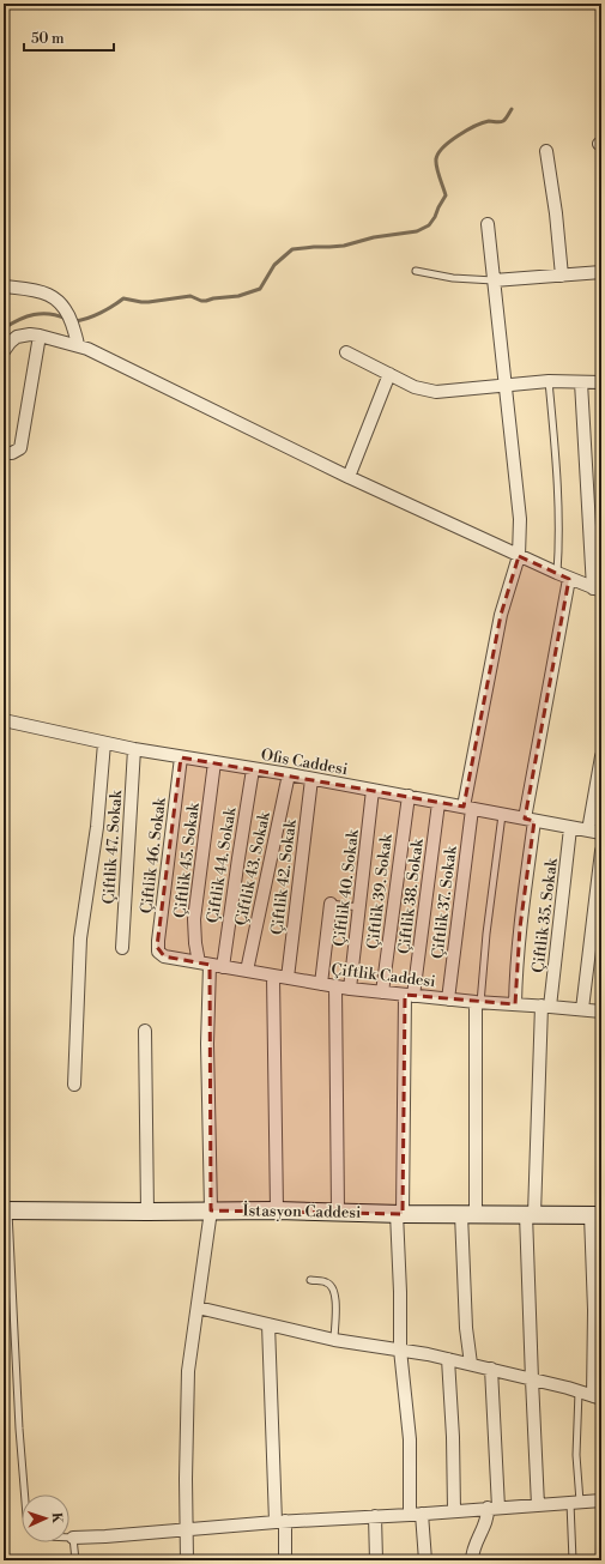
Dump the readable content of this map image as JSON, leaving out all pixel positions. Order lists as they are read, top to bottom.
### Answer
{
  "streets": {
    "main road": ["İstasyon Caddesi"],
    "street": [
      "Ofis Caddesi",
      "Çiftlik 47. Sokak",
      "Çiftlik 46. Sokak",
      "Çiftlik 45. Sokak",
      "Çiftlik 44. Sokak",
      "Çiftlik 43. Sokak",
      "Çiftlik 42. Sokak",
      "Çiftlik 40. Sokak",
      "Çiftlik 39. Sokak",
      "Çiftlik 38. Sokak",
      "Çiftlik 37. Sokak",
      "Çiftlik 35. Sokak",
      "Çiftlik Caddesi"
    ]
  },
  "crossings": [
    ["Ofis Caddesi", "Çiftlik 47. Sokak"],
    ["Ofis Caddesi", "Çiftlik 46. Sokak"],
    ["Ofis Caddesi", "Çiftlik 45. Sokak"],
    ["Ofis Caddesi", "Çiftlik 44. Sokak"],
    ["Ofis Caddesi", "Çiftlik 43. Sokak"],
    ["Ofis Caddesi", "Çiftlik 42. Sokak"],
    ["Ofis Caddesi", "Çiftlik 40. Sokak"],
    ["Ofis Caddesi", "Çiftlik 39. Sokak"],
    ["Ofis Caddesi", "Çiftlik 38. Sokak"],
    ["Ofis Caddesi", "Çiftlik 37. Sokak"],
    ["Ofis Caddesi", "Çiftlik 35. Sokak"],
    ["Çiftlik 46. Sokak", "Çiftlik Caddesi"],
    ["Çiftlik 45. Sokak", "Çiftlik Caddesi"],
    ["Çiftlik 45. Sokak", "İstasyon Caddesi"],
    ["Çiftlik 44. Sokak", "Çiftlik Caddesi"],
    ["Çiftlik 43. Sokak", "Çiftlik Caddesi"],
    ["Çiftlik 42. Sokak", "Çiftlik Caddesi"],
    ["Çiftlik 40. Sokak", "Çiftlik Caddesi"],
    ["Çiftlik 39. Sokak", "Çiftlik Caddesi"],
    ["Çiftlik 38. Sokak", "Çiftlik Caddesi"],
    ["Çiftlik 38. Sokak", "İstasyon Caddesi"],
    ["Çiftlik 37. Sokak", "Çiftlik Caddesi"],
    ["Çiftlik 35. Sokak", "Çiftlik Caddesi"],
    ["Çiftlik 35. Sokak", "İstasyon Caddesi"]
  ],
  "scale_bar": "50 m",
  "north": "right"
}
